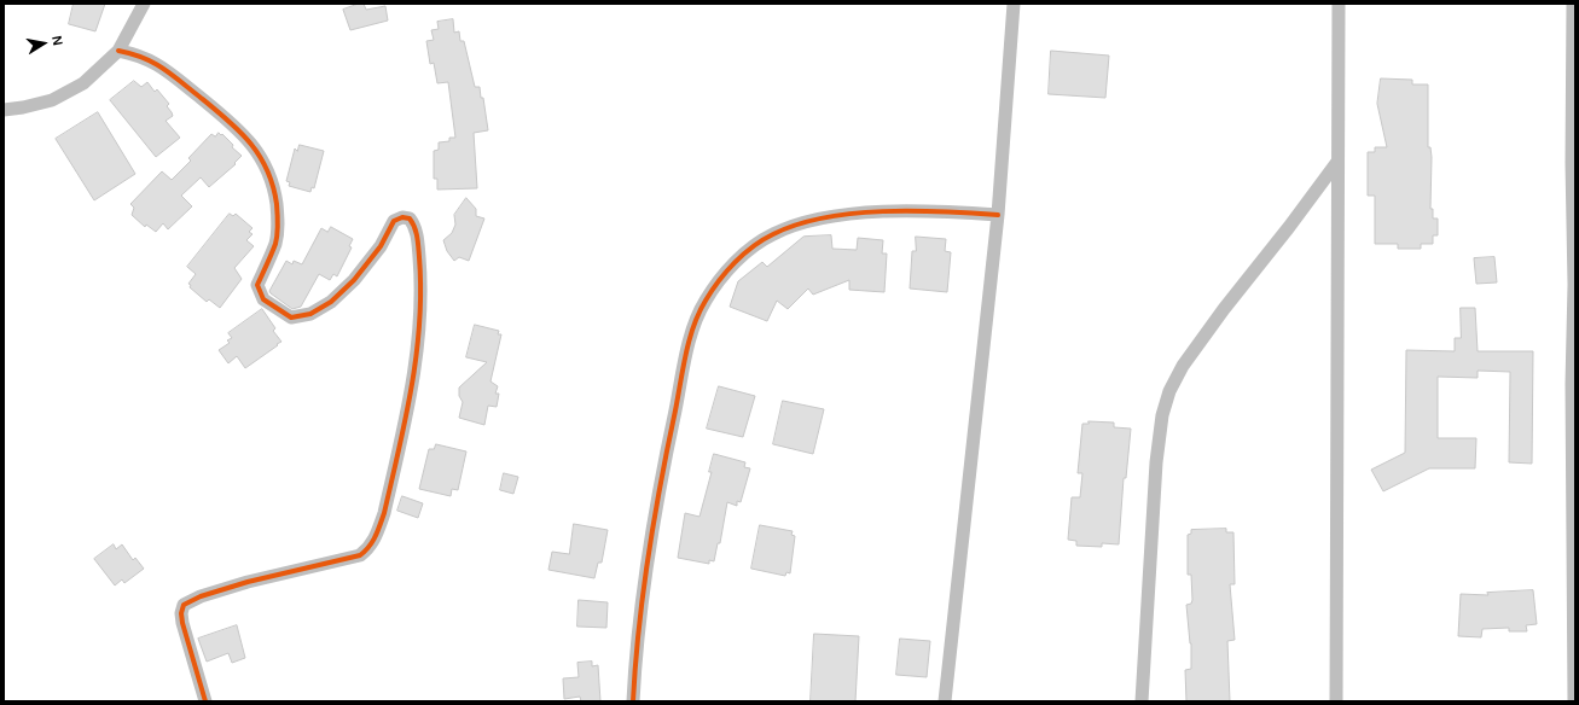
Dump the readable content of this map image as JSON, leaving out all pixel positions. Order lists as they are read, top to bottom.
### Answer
{
  "north": "right"
}
